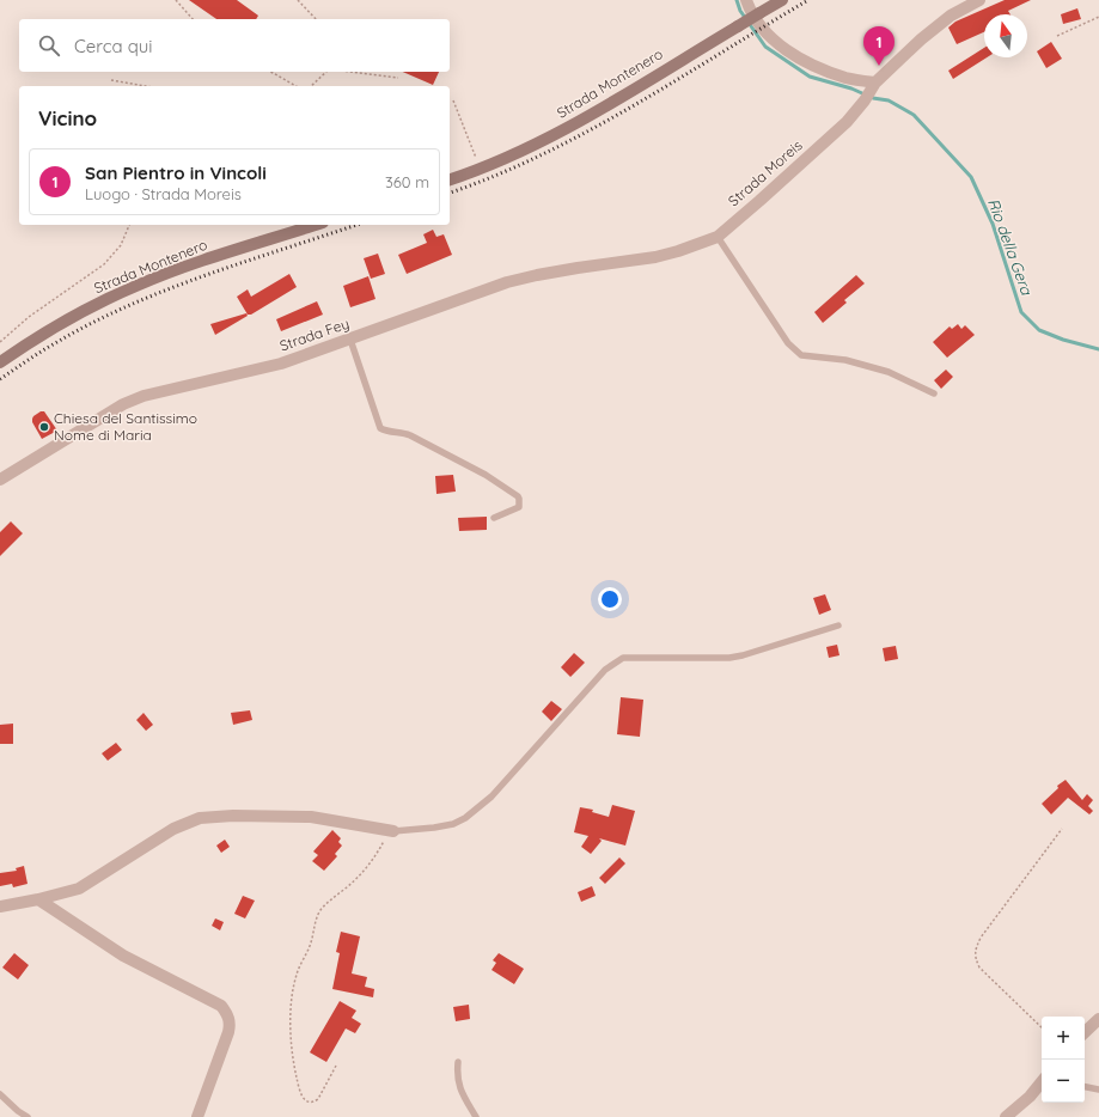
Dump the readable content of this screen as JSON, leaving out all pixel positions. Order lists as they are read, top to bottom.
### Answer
{
  "streets": {
    "main road": ["Strada Montenero"],
    "street": ["Strada Moreis", "Strada Fey"]
  },
  "crossings": [
    ["Strada Moreis", "Strada Fey"]
  ],
  "water": ["Rio della Gera"],
  "places": ["Chiesa del Santissimo Nome di Maria"],
  "north": "top",
  "page": {
    "search": "Cerca qui",
    "pins": "1",
    "heading": "Vicino",
    "list": [
      {
        "mark": "1",
        "name": "San Pientro in Vincoli",
        "note": "Luogo · Strada Moreis",
        "value": "360 m"
      }
    ],
    "map_buttons": ["+", "−"]
  }
}
